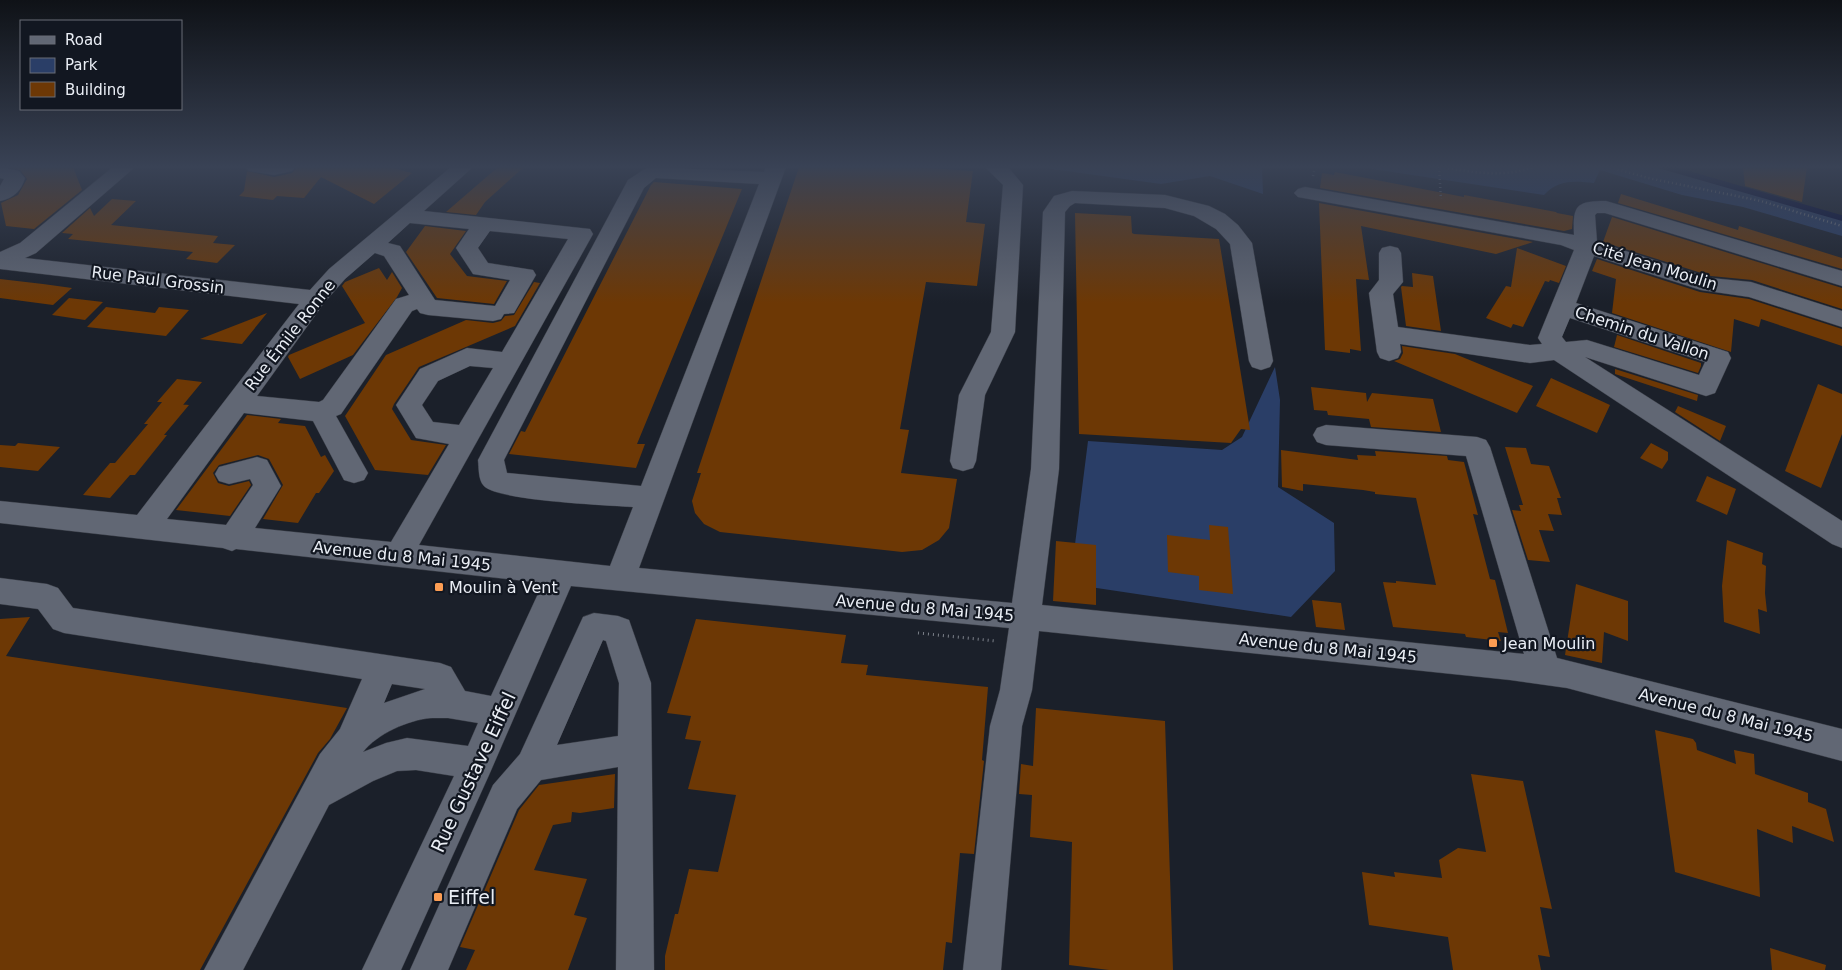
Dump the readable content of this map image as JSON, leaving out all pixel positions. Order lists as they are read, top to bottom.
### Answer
{
  "streets": {
    "street": [
      "Cité Jean Moulin",
      "Rue Paul Grossin",
      "Chemin du Vallon",
      "Rue Émile Ronne",
      "Avenue du 8 Mai 1945",
      "Rue Gustave Eiffel"
    ]
  },
  "crossings": [
    ["Cité Jean Moulin", "Chemin du Vallon"],
    ["Rue Paul Grossin", "Rue Émile Ronne"],
    ["Rue Émile Ronne", "Avenue du 8 Mai 1945"],
    ["Avenue du 8 Mai 1945", "Rue Gustave Eiffel"]
  ],
  "places": {
    "transit": ["Moulin à Vent", "Jean Moulin", "Eiffel"]
  },
  "legend": ["Road", "Park", "Building"]
}
